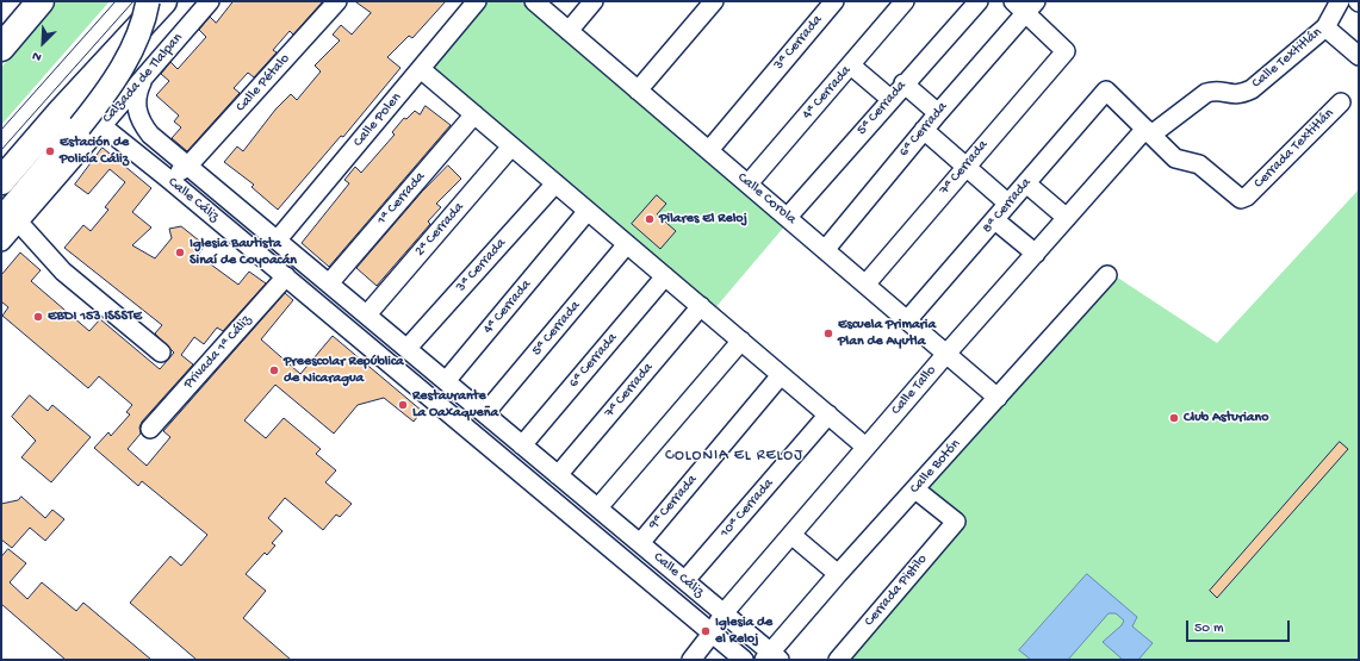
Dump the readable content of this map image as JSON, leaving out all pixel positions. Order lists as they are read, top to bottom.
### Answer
{
  "streets": {
    "street": [
      "3ª Cerrada",
      "Calle Textitlán",
      "Calzada de Tlalpan",
      "Calle Pétalo",
      "4ª Cerrada",
      "5ª Cerrada",
      "Calle Polen",
      "6ª Cerrada",
      "Cerrada Textitlán",
      "7ª Cerrada",
      "1ª Cerrada",
      "Calle Corola",
      "Calle Cáliz",
      "8ª Cerrada",
      "2ª Cerrada",
      "Privada 1ª Cáliz",
      "Calle Tallo",
      "Calle Botón",
      "9ª Cerrada",
      "10ª Cerrada",
      "Cerrada Pistilo"
    ]
  },
  "crossings": [
    ["3ª Cerrada", "Calle Corola"],
    ["3ª Cerrada", "Calle Cáliz"],
    ["Calle Textitlán", "Cerrada Textitlán"],
    ["Calle Textitlán", "8ª Cerrada"],
    ["Calle Textitlán", "Calle Tallo"],
    ["Calzada de Tlalpan", "Calle Cáliz"],
    ["Calle Pétalo", "Calle Cáliz"],
    ["4ª Cerrada", "Calle Corola"],
    ["4ª Cerrada", "Calle Cáliz"],
    ["5ª Cerrada", "Calle Corola"],
    ["5ª Cerrada", "Calle Cáliz"],
    ["Calle Polen", "Calle Cáliz"],
    ["6ª Cerrada", "7ª Cerrada"],
    ["6ª Cerrada", "Calle Corola"],
    ["6ª Cerrada", "Calle Cáliz"],
    ["Cerrada Textitlán", "8ª Cerrada"],
    ["Cerrada Textitlán", "Calle Tallo"],
    ["7ª Cerrada", "Calle Corola"],
    ["7ª Cerrada", "Calle Cáliz"],
    ["1ª Cerrada", "Calle Cáliz"],
    ["Calle Corola", "8ª Cerrada"],
    ["Calle Corola", "Calle Tallo"],
    ["Calle Corola", "Calle Botón"],
    ["Calle Cáliz", "2ª Cerrada"],
    ["Calle Cáliz", "Privada 1ª Cáliz"],
    ["Calle Cáliz", "Calle Tallo"],
    ["Calle Cáliz", "Calle Botón"],
    ["Calle Cáliz", "9ª Cerrada"],
    ["Calle Cáliz", "10ª Cerrada"],
    ["8ª Cerrada", "Calle Tallo"],
    ["Calle Botón", "Cerrada Pistilo"]
  ],
  "districts": ["COLONIA EL RELOJ"],
  "places": [
    "Estación de Policía Cáliz",
    "Pilares El Reloj",
    "Iglesia Bautista Sinaí de Coyoacán",
    "EBDI 153 ISSSTE",
    "Escuela Primaria Plan de Ayutla",
    "Preescolar República de Nicaragua",
    "Restaurante La Oaxaqueña",
    "Club Asturiano",
    "Iglesia de el Reloj"
  ],
  "scale_bar": "50 m",
  "north": "bottom left"
}
